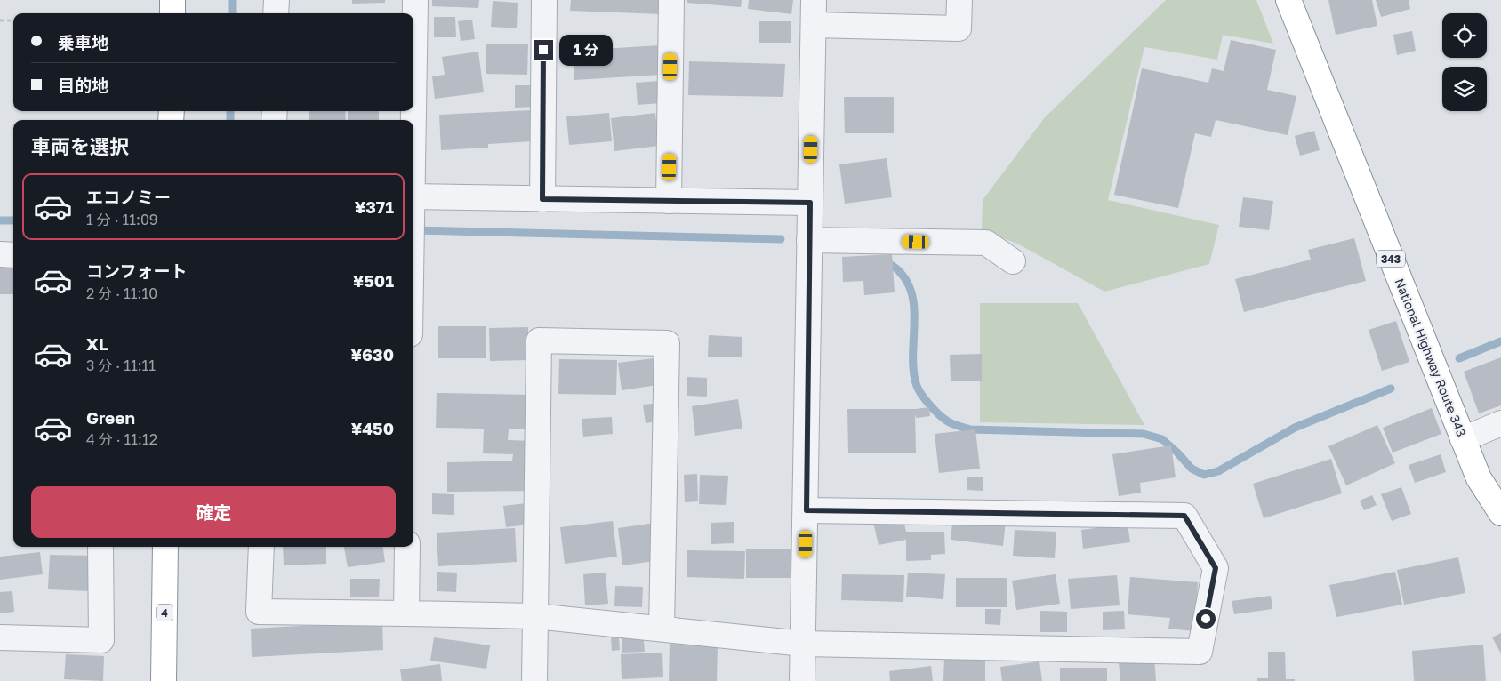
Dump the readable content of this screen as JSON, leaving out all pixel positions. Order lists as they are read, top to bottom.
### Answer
{
  "streets": {
    "highway": ["343", "National Highway Route 343", "4"]
  },
  "page": {
    "banner": ["乗車地", "目的地"],
    "bubble": "1 分",
    "heading": "車両を選択",
    "list": [
      {
        "name": "エコノミー",
        "note": "1 分 · 11:09",
        "value": "¥371"
      },
      {
        "name": "コンフォート",
        "note": "2 分 · 11:10",
        "value": "¥501"
      },
      {
        "name": "XL",
        "note": "3 分 · 11:11",
        "value": "¥630"
      },
      {
        "name": "Green",
        "note": "4 分 · 11:12",
        "value": "¥450"
      }
    ],
    "buttons": "確定"
  }
}
